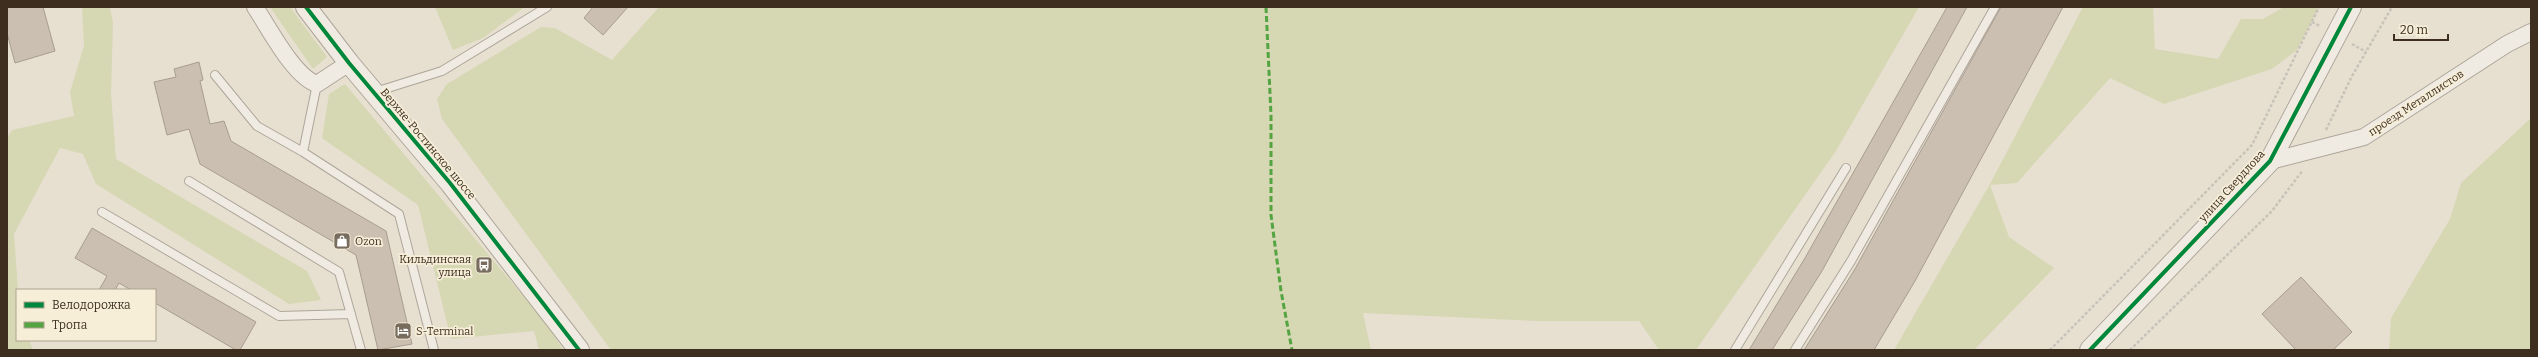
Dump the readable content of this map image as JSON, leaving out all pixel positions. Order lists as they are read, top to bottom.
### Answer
{
  "streets": {
    "street": ["проезд Металлистов", "Верхне-Ростинское шоссе", "улица Свердлова"]
  },
  "crossings": [
    ["проезд Металлистов", "улица Свердлова"]
  ],
  "places": {
    "shop": ["Ozon"],
    "bus stop": ["Кильдинская улица"],
    "hotel": ["S-Terminal"]
  },
  "legend": ["Велодорожка", "Тропа"],
  "scale_bar": "20 m"
}
